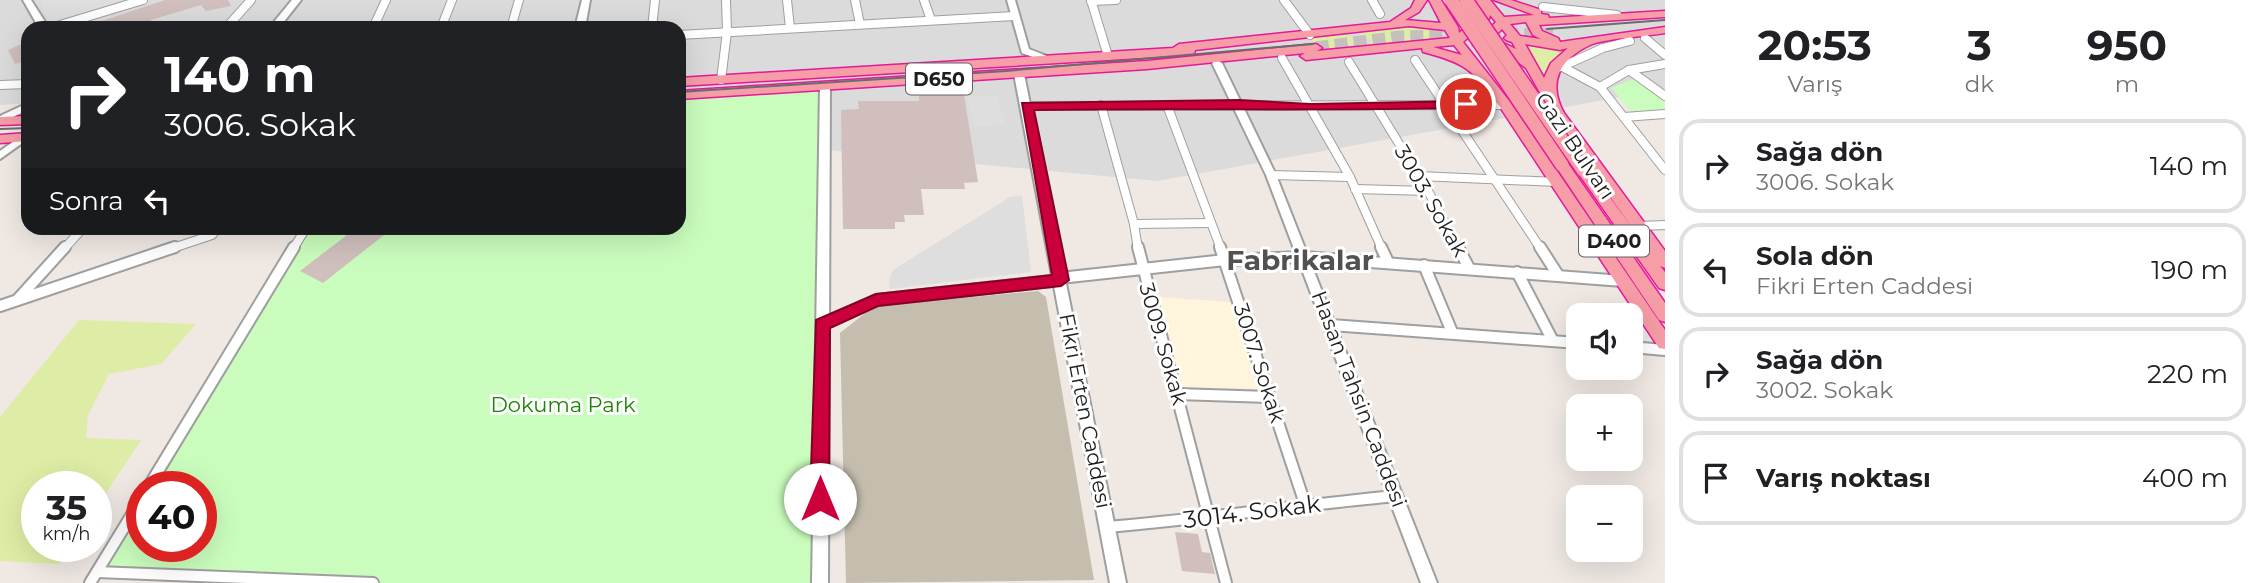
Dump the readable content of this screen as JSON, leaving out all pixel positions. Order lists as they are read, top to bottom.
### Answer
{
  "streets": {
    "highway": ["D650", "Gazi Bulvarı", "D400"],
    "street": [
      "3003. Sokak",
      "3009. Sokak",
      "3007. Sokak",
      "Hasan Tahsin Caddesi",
      "Fikri Erten Caddesi",
      "3014. Sokak"
    ]
  },
  "crossings": [
    ["D650", "Fikri Erten Caddesi"],
    ["3009. Sokak", "3014. Sokak"],
    ["3007. Sokak", "3014. Sokak"],
    ["Hasan Tahsin Caddesi", "3014. Sokak"],
    ["Fikri Erten Caddesi", "3014. Sokak"]
  ],
  "districts": ["Fabrikalar"],
  "parks": ["Dokuma Park"],
  "page": {
    "eta": [
      "20:53",
      "Varış",
      "3",
      "dk",
      "950",
      "m"
    ],
    "turn": ["140 m", "3006. Sokak"],
    "list": [
      {
        "name": "Sağa dön",
        "note": "3006. Sokak",
        "value": "140 m"
      },
      {
        "name": "Sola dön",
        "note": "Fikri Erten Caddesi",
        "value": "190 m"
      },
      {
        "name": "Sağa dön",
        "note": "3002. Sokak",
        "value": "220 m"
      },
      {
        "name": "Varış noktası",
        "value": "400 m"
      }
    ],
    "then": "Sonra",
    "map_buttons": ["+", "−"],
    "speed": "35 km/h",
    "limit": "40"
  }
}
